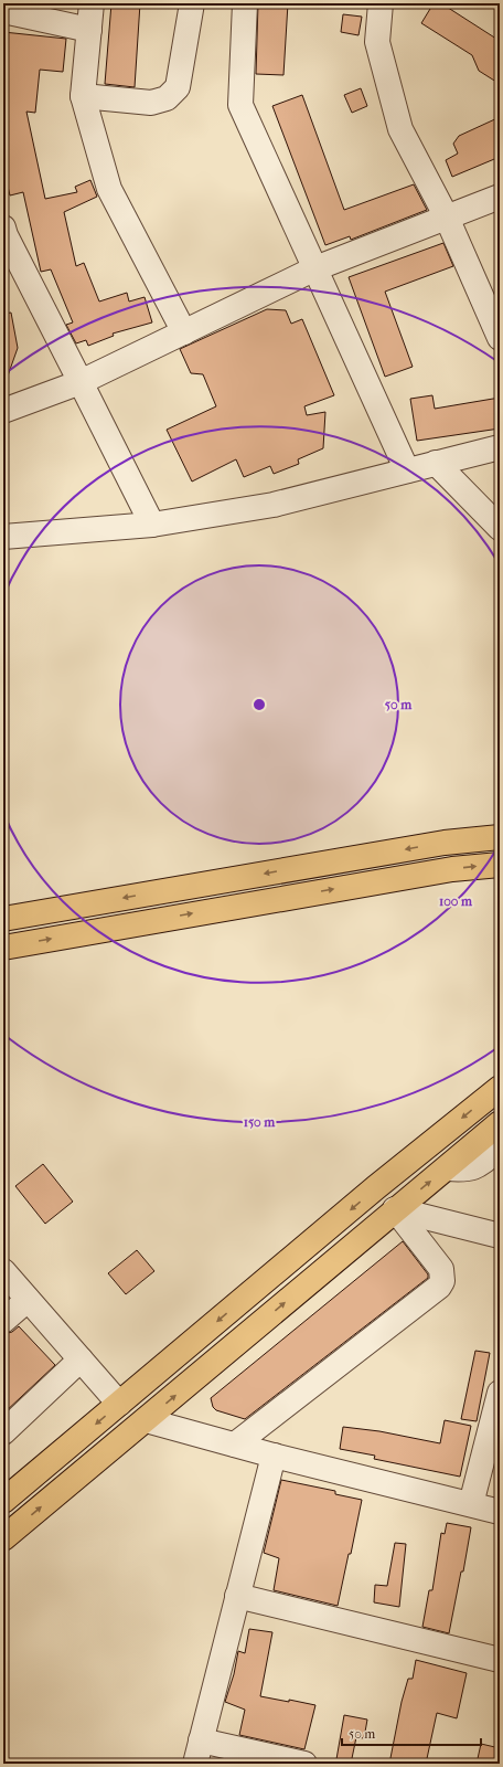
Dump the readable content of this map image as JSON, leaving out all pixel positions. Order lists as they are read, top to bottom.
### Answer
{
  "scale_bar": "50 m",
  "rings": ["50 m", "100 m", "150 m"]
}
